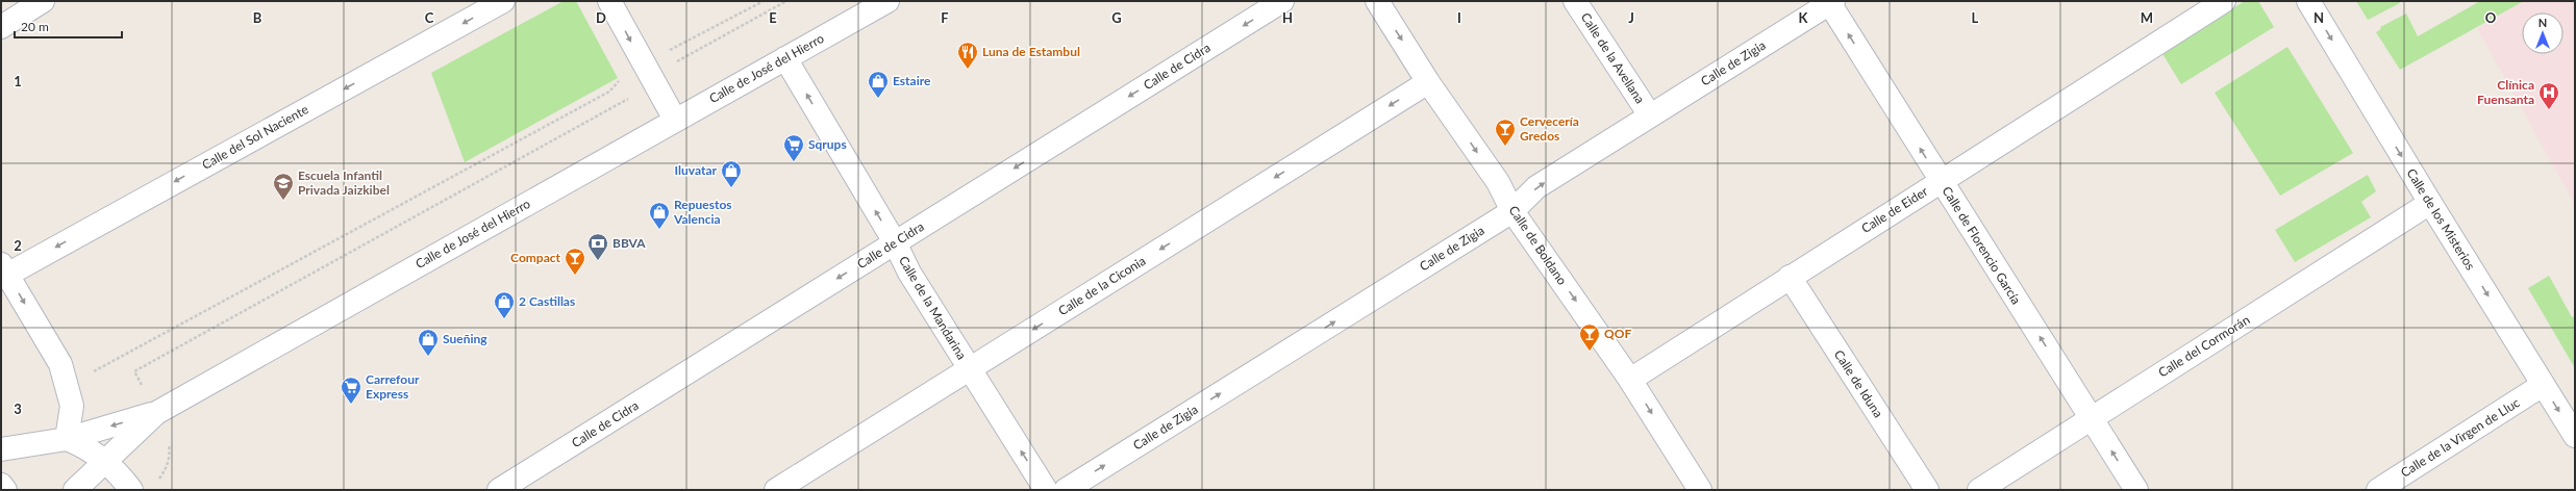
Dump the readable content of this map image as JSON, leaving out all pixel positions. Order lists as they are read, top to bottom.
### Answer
{
  "streets": {
    "street": [
      "Calle de la Avellana",
      "Calle de Zigia",
      "Calle de Cidra",
      "Calle de José del Hierro",
      "Calle del Sol Naciente",
      "Calle de Eider",
      "Calle de los Misterios",
      "Calle de Boldano",
      "Calle de Florencio García",
      "Calle de la Ciconia",
      "Calle de la Mandarina",
      "Calle del Cormorán",
      "Calle de Iduna",
      "Calle de la Virgen de Lluc"
    ]
  },
  "crossings": [
    ["Calle de la Avellana", "Calle de Zigia"],
    ["Calle de Zigia", "Calle de Boldano"],
    ["Calle de Zigia", "Calle de Florencio García"],
    ["Calle de Cidra", "Calle de la Mandarina"],
    ["Calle de José del Hierro", "Calle de la Mandarina"],
    ["Calle de Eider", "Calle de Boldano"],
    ["Calle de Eider", "Calle de Florencio García"],
    ["Calle de Eider", "Calle de Iduna"],
    ["Calle de los Misterios", "Calle del Cormorán"],
    ["Calle de los Misterios", "Calle de la Virgen de Lluc"],
    ["Calle de Boldano", "Calle de la Ciconia"],
    ["Calle de Florencio García", "Calle del Cormorán"],
    ["Calle de la Ciconia", "Calle de la Mandarina"]
  ],
  "one_way": [
    "Calle de Zigia",
    "Calle de Cidra",
    "Calle del Sol Naciente",
    "Calle de los Misterios",
    "Calle de Boldano",
    "Calle de Florencio García",
    "Calle de la Ciconia",
    "Calle de la Mandarina"
  ],
  "places": {
    "restaurant": ["Luna de Estambul"],
    "shop": [
      "Estaire",
      "Iluvatar",
      "Repuestos Valencia",
      "2 Castillas",
      "Sueñing"
    ],
    "hospital": ["Clínica Fuensanta"],
    "bar": ["Cervecería Gredos", "Compact", "QOF"],
    "supermarket": ["Sqrups", "Carrefour Express"],
    "school or university": ["Escuela Infantil Privada Jaizkibel"],
    "bank": ["BBVA"]
  },
  "scale_bar": "20 m",
  "north": "top",
  "grid": {
    "columns": [
      "B",
      "C",
      "D",
      "E",
      "F",
      "G",
      "H",
      "I",
      "J",
      "K",
      "L",
      "M",
      "N",
      "O"
    ],
    "rows": ["1", "2", "3"]
  }
}
